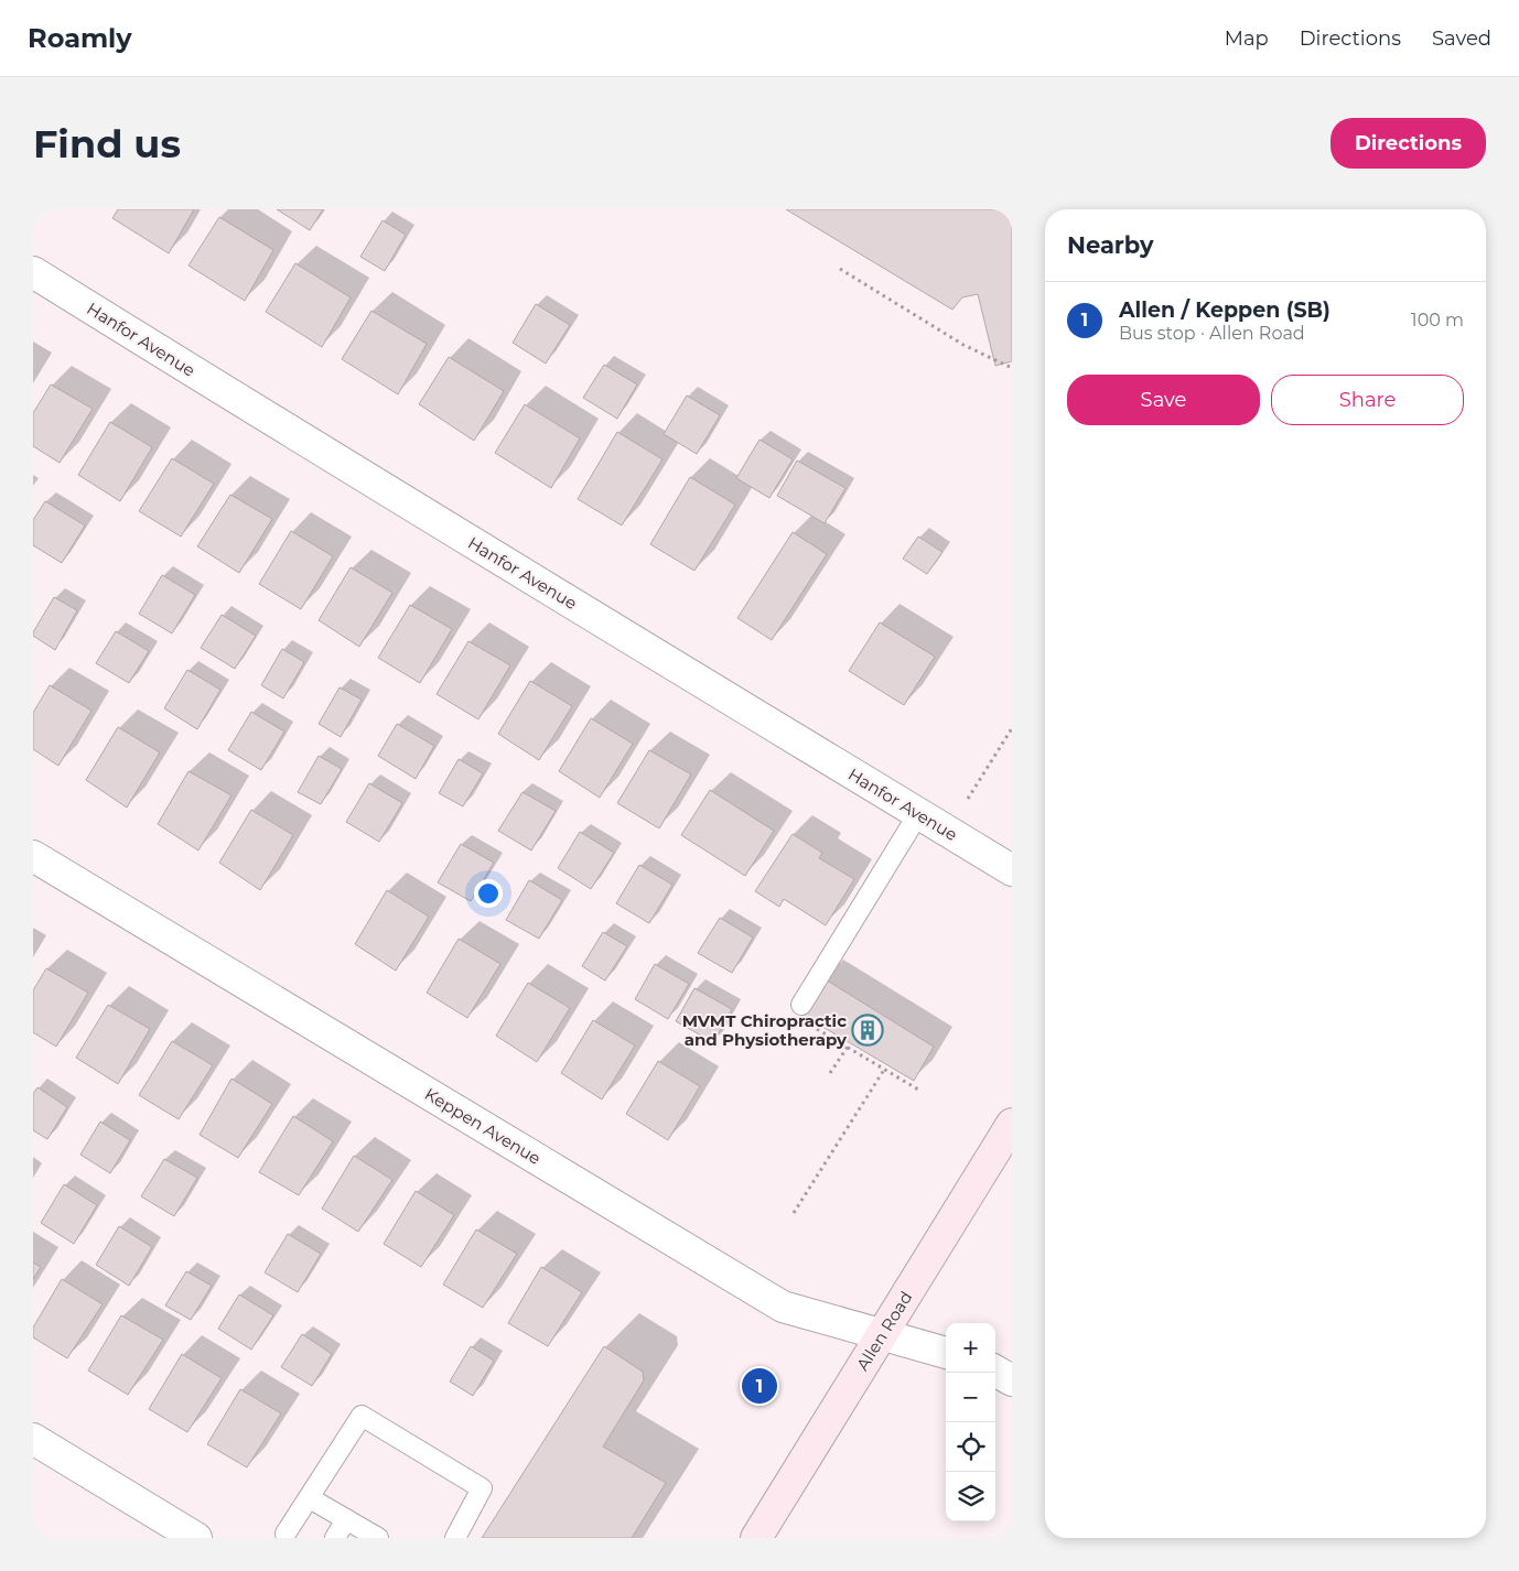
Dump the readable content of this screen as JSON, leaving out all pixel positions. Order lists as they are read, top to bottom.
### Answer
{
  "streets": {
    "main road": ["Allen Road"],
    "street": ["Hanfor Avenue", "Keppen Avenue"]
  },
  "crossings": [
    ["Keppen Avenue", "Allen Road"]
  ],
  "places": {
    "building": ["MVMT Chiropractic and Physiotherapy"]
  },
  "page": {
    "header": "Roamly",
    "nav": ["Map", "Directions", "Saved"],
    "buttons": [
      "Directions",
      ["Save", "Share"]
    ],
    "title": "Find us",
    "heading": "Nearby",
    "list": [
      {
        "mark": "1",
        "name": "Allen / Keppen (SB)",
        "note": "Bus stop · Allen Road",
        "value": "100 m"
      }
    ],
    "map_buttons": ["+", "−"],
    "pins": "1"
  }
}
